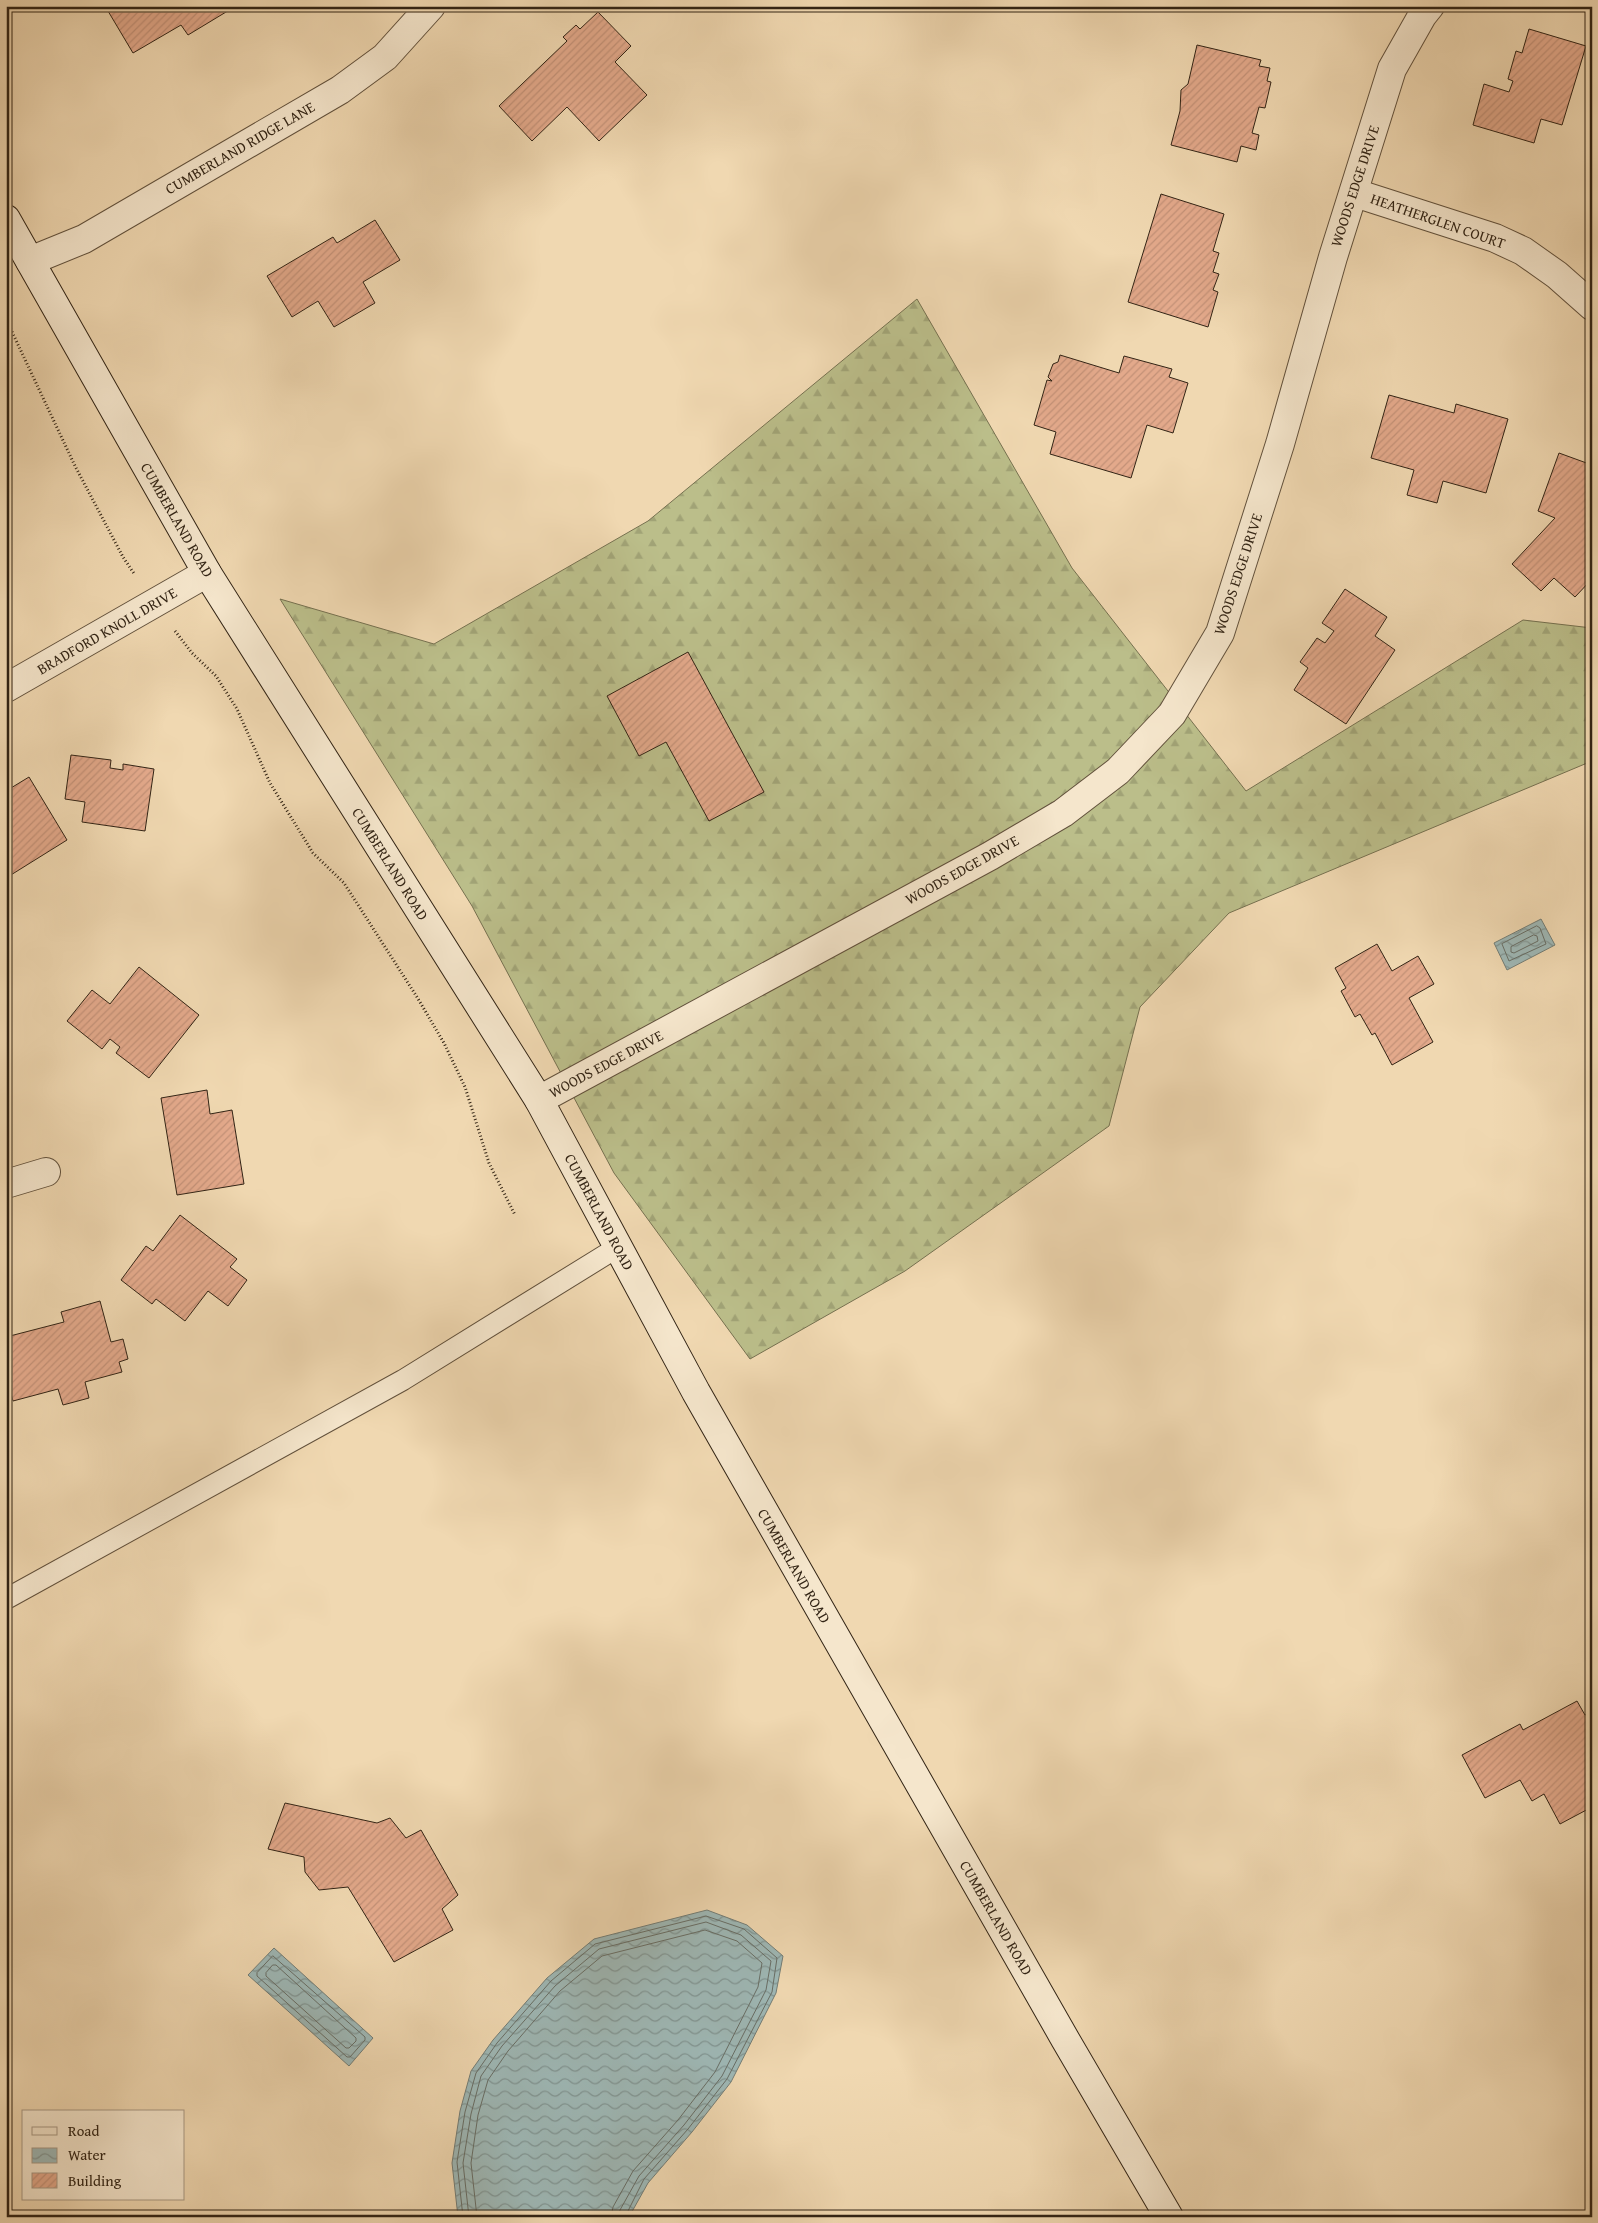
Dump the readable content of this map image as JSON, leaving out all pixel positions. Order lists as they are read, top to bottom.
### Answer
{
  "streets": {
    "street": [
      "CUMBERLAND RIDGE LANE",
      "WOODS EDGE DRIVE",
      "HEATHERGLEN COURT",
      "CUMBERLAND ROAD",
      "BRADFORD KNOLL DRIVE"
    ]
  },
  "crossings": [
    ["CUMBERLAND RIDGE LANE", "CUMBERLAND ROAD"],
    ["WOODS EDGE DRIVE", "HEATHERGLEN COURT"],
    ["WOODS EDGE DRIVE", "CUMBERLAND ROAD"],
    ["CUMBERLAND ROAD", "BRADFORD KNOLL DRIVE"]
  ],
  "legend": ["Road", "Water", "Building"]
}
